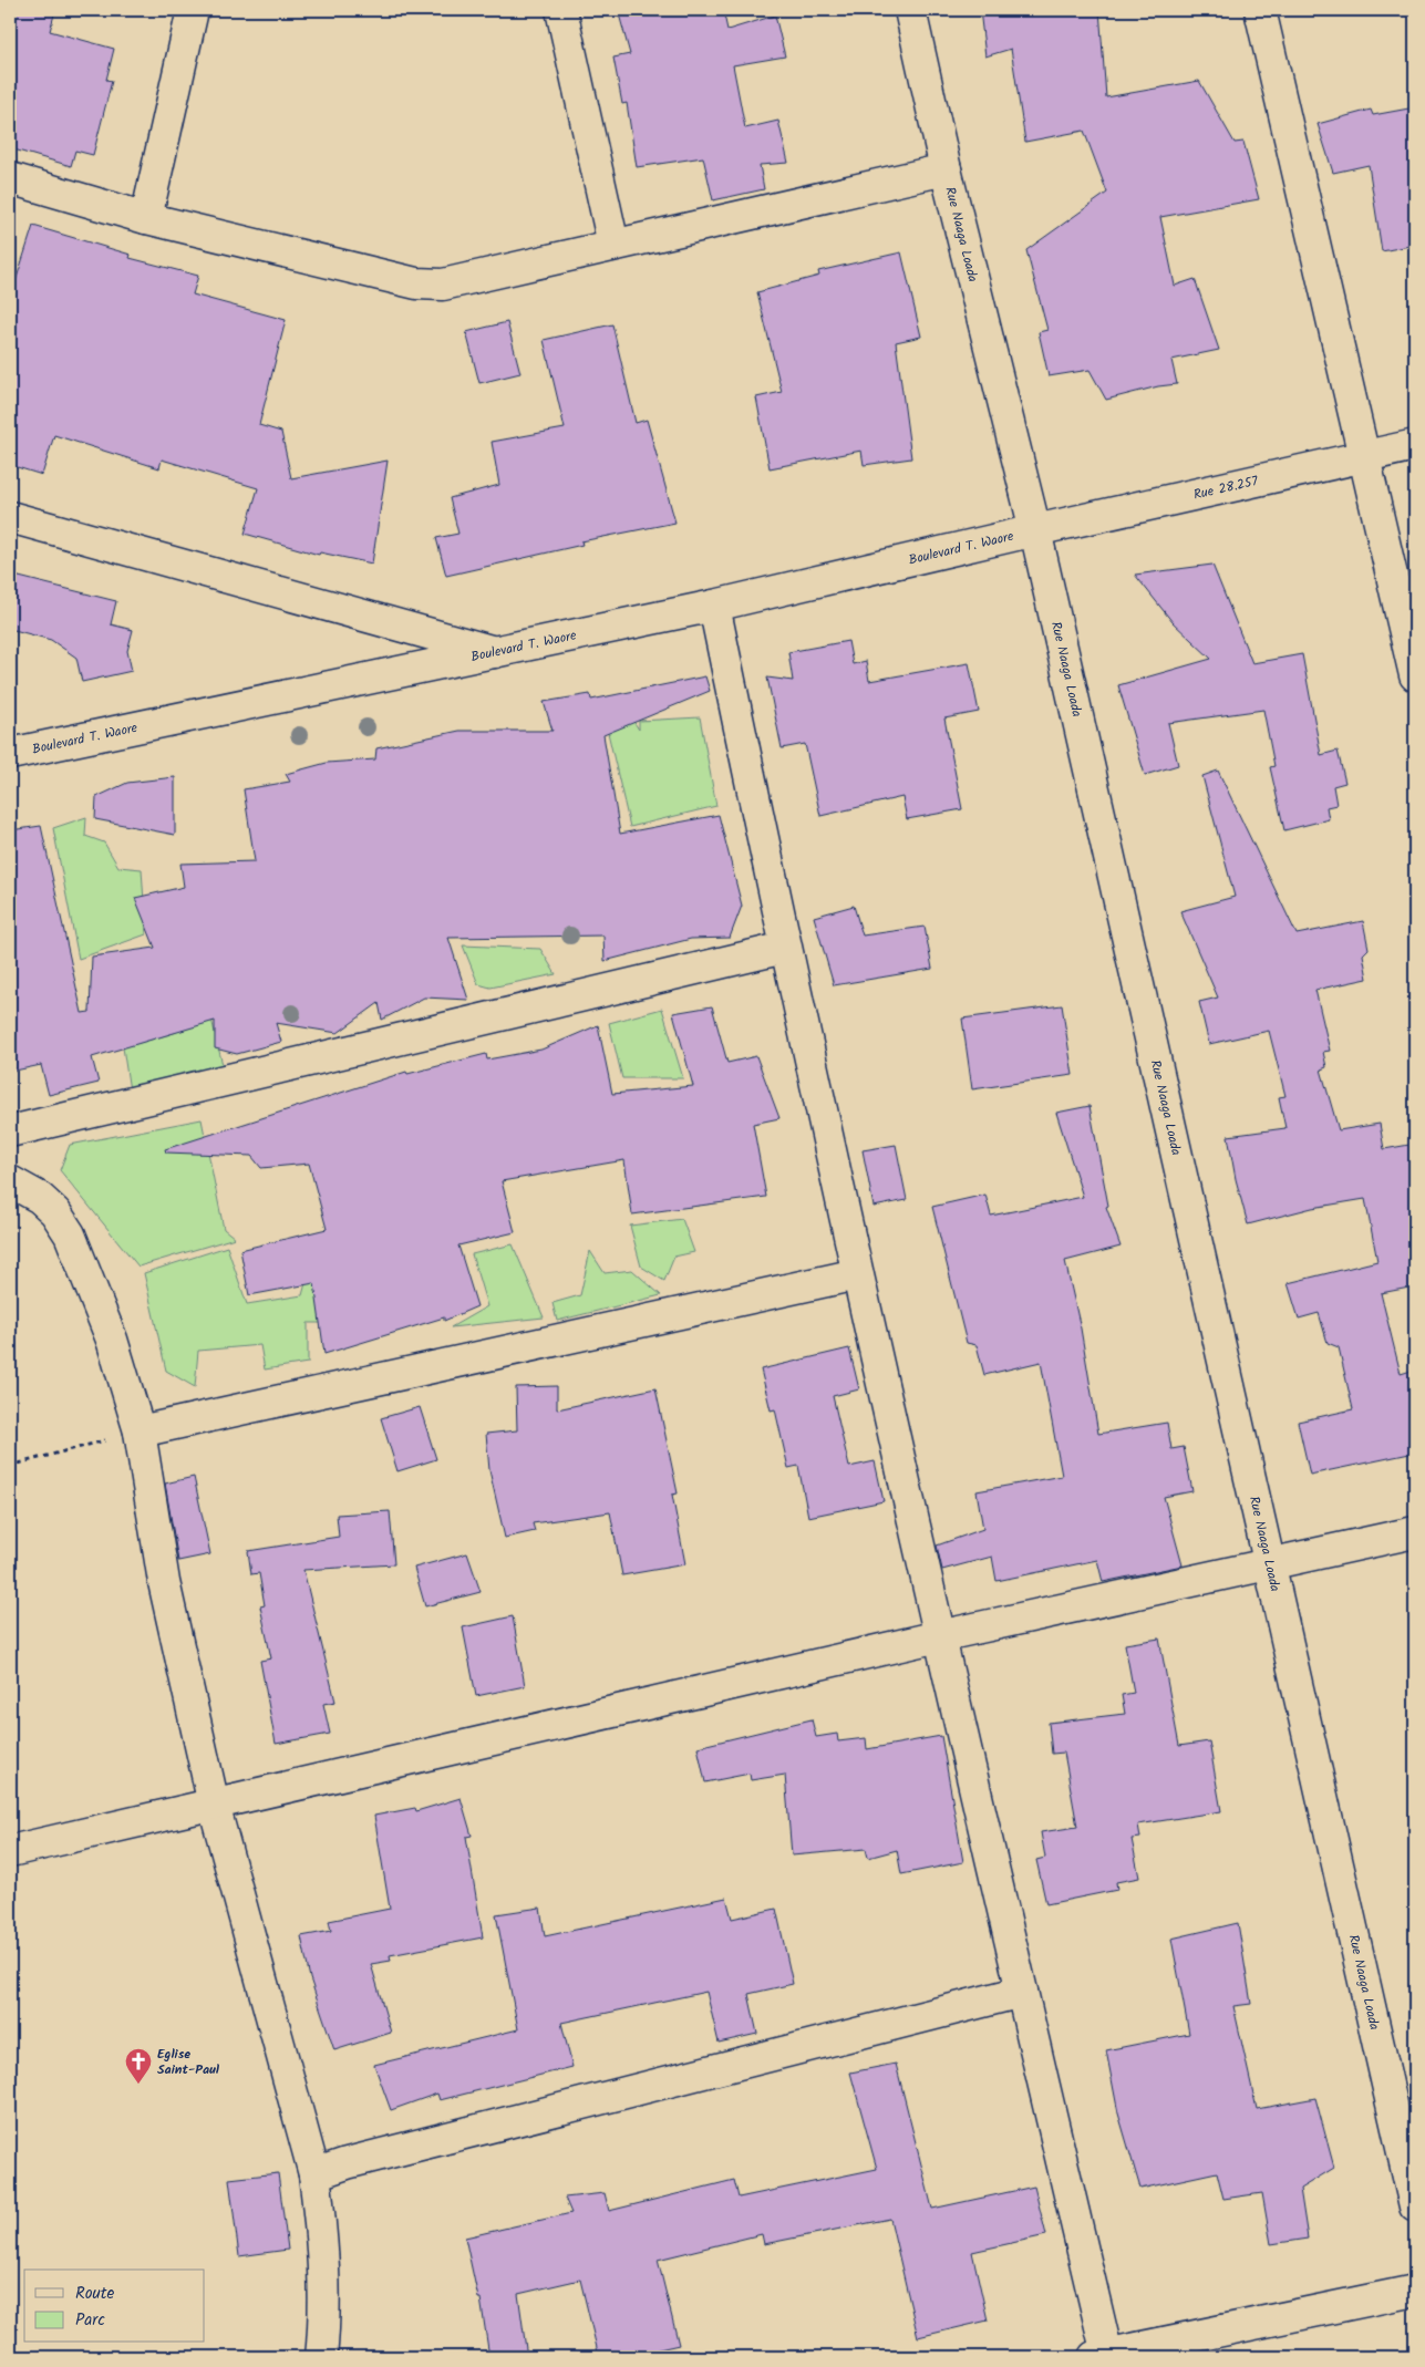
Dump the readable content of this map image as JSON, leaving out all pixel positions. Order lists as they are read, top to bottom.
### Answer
{
  "streets": {
    "street": ["Rue Naaga Loada", "Rue 28.257", "Boulevard T. Waore"]
  },
  "crossings": [
    ["Rue Naaga Loada", "Rue 28.257"],
    ["Rue Naaga Loada", "Boulevard T. Waore"],
    ["Rue 28.257", "Boulevard T. Waore"]
  ],
  "places": {
    "church": ["Eglise Saint-Paul"]
  },
  "legend": ["Route", "Parc"]
}
